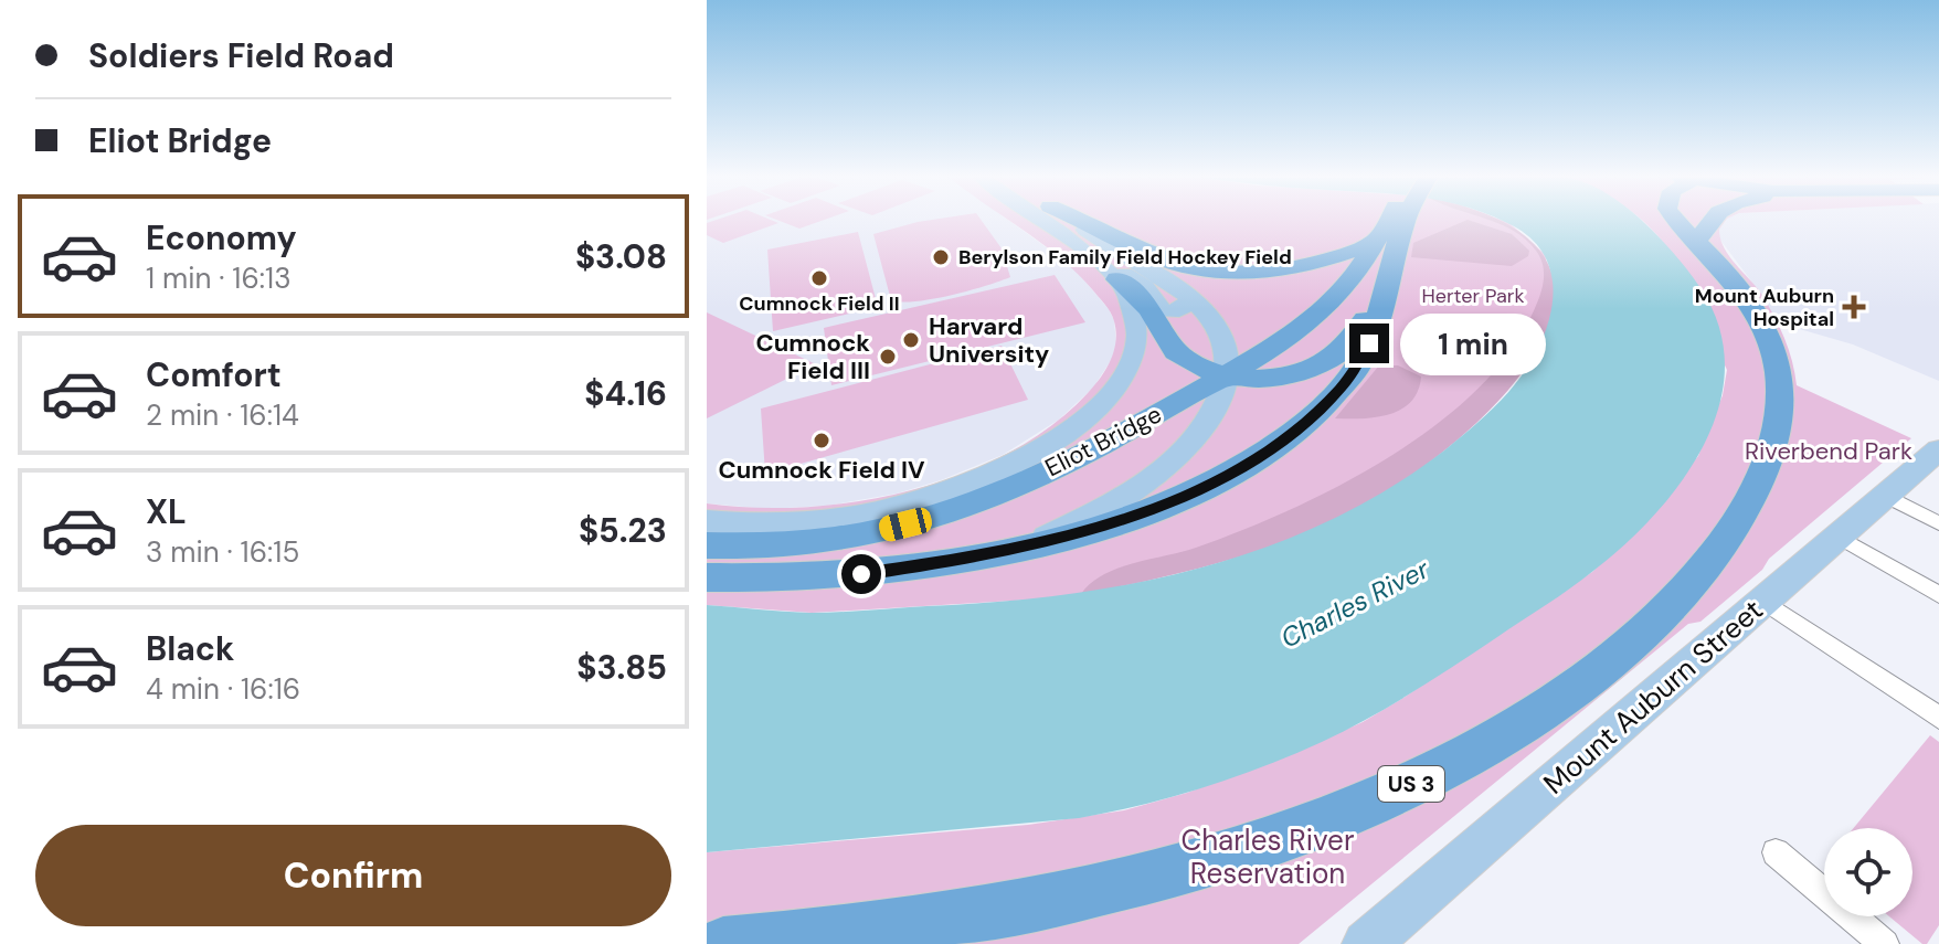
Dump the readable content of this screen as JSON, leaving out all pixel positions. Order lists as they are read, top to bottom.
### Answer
{
  "streets": {
    "highway": ["Eliot Bridge", "US 3"],
    "main road": ["Mount Auburn Street"]
  },
  "water": ["Charles River"],
  "parks": ["Herter Park", "Riverbend Park", "Charles River Reservation"],
  "places": {
    "other": [
      "Berylson Family Field Hockey Field",
      "Cumnock Field II",
      "Harvard University",
      "Cumnock Field III",
      "Cumnock Field IV"
    ],
    "health": ["Mount Auburn Hospital"]
  },
  "page": {
    "banner": ["Soldiers Field Road", "Eliot Bridge"],
    "list": [
      {
        "name": "Economy",
        "note": "1 min · 16:13",
        "value": "$3.08"
      },
      {
        "name": "Comfort",
        "note": "2 min · 16:14",
        "value": "$4.16"
      },
      {
        "name": "XL",
        "note": "3 min · 16:15",
        "value": "$5.23"
      },
      {
        "name": "Black",
        "note": "4 min · 16:16",
        "value": "$3.85"
      }
    ],
    "bubble": "1 min",
    "buttons": "Confirm"
  }
}
